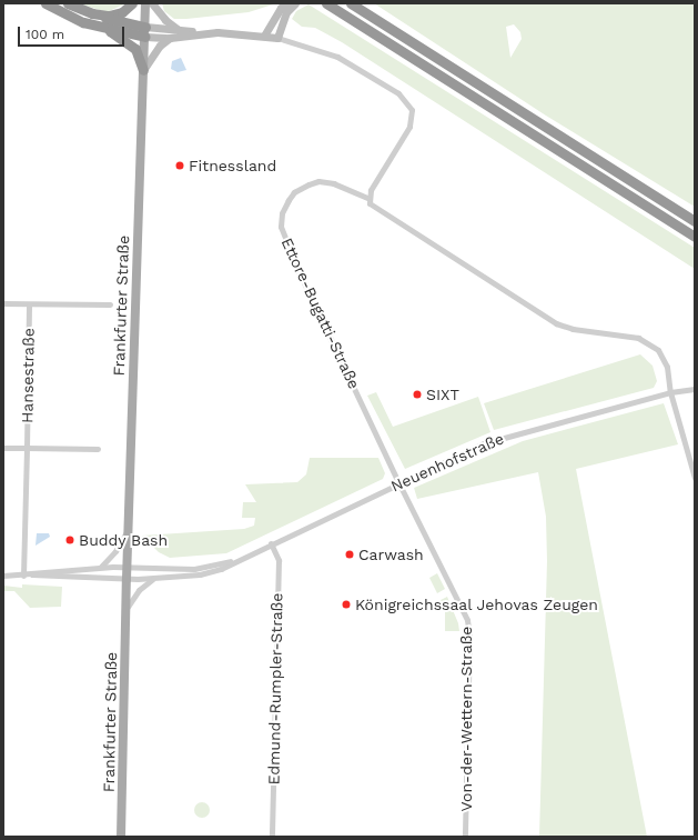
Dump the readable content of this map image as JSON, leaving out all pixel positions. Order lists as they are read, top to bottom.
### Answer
{
  "streets": {
    "main road": ["Frankfurter Straße"],
    "street": [
      "Ettore-Bugatti-Straße",
      "Hansestraße",
      "Neuenhofstraße",
      "Edmund-Rumpler-Straße",
      "Von-der-Wettern-Straße"
    ]
  },
  "crossings": [
    ["Frankfurter Straße", "Neuenhofstraße"],
    ["Ettore-Bugatti-Straße", "Neuenhofstraße"],
    ["Ettore-Bugatti-Straße", "Von-der-Wettern-Straße"],
    ["Neuenhofstraße", "Edmund-Rumpler-Straße"],
    ["Neuenhofstraße", "Von-der-Wettern-Straße"]
  ],
  "places": [
    "Fitnessland",
    "SIXT",
    "Buddy Bash",
    "Carwash",
    "Königreichssaal Jehovas Zeugen"
  ],
  "scale_bar": "100 m"
}
